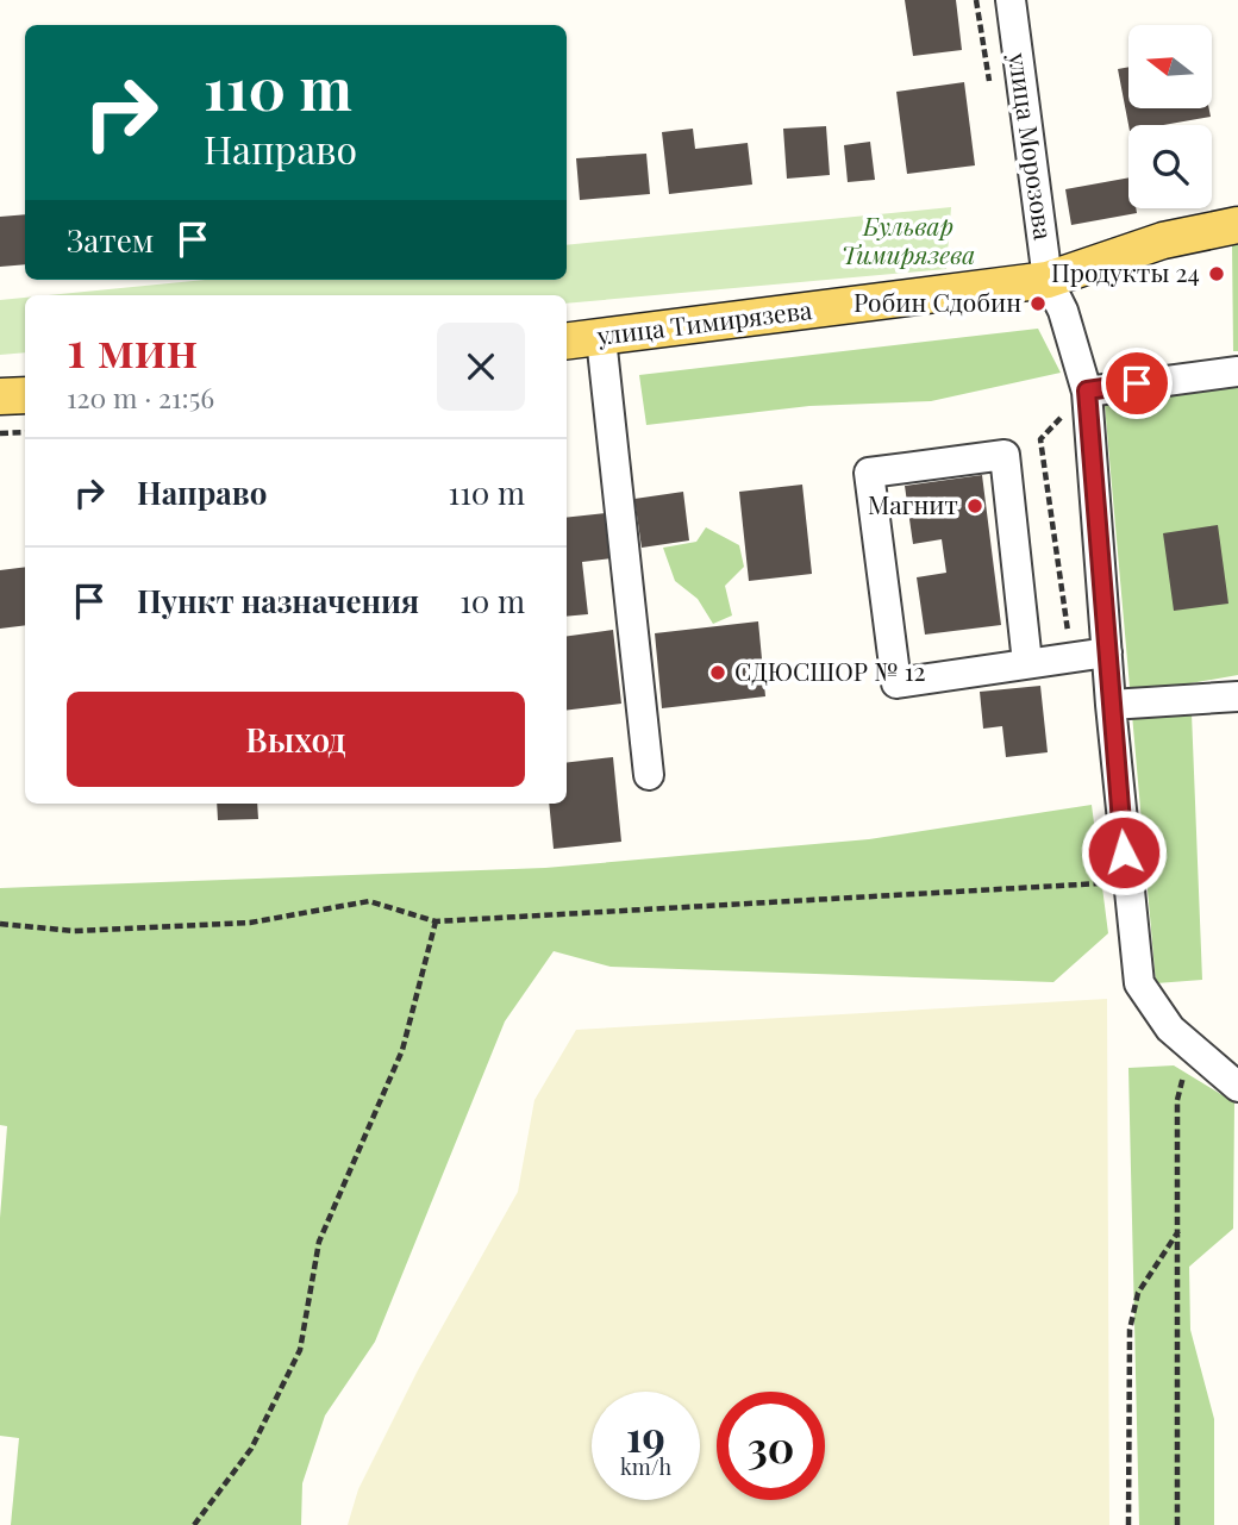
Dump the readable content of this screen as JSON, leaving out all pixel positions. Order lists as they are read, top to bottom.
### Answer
{
  "streets": {
    "main road": ["улица Тимирязева"],
    "street": ["улица Морозова"]
  },
  "crossings": [
    ["улица Морозова", "улица Тимирязева"]
  ],
  "parks": ["Бульвар Тимирязева"],
  "places": [
    "Продукты 24",
    "Робин Сдобин",
    "Магнит",
    "СДЮСШОР № 12"
  ],
  "north": "left",
  "page": {
    "turn": ["110 m", "Направо"],
    "then": "Затем",
    "heading": ["1 мин", "120 m · 21:56"],
    "list": [
      {
        "name": "Направо",
        "value": "110 m"
      },
      {
        "name": "Пункт назначения",
        "value": "10 m"
      }
    ],
    "buttons": "Выход",
    "speed": "19 km/h",
    "limit": "30"
  }
}
